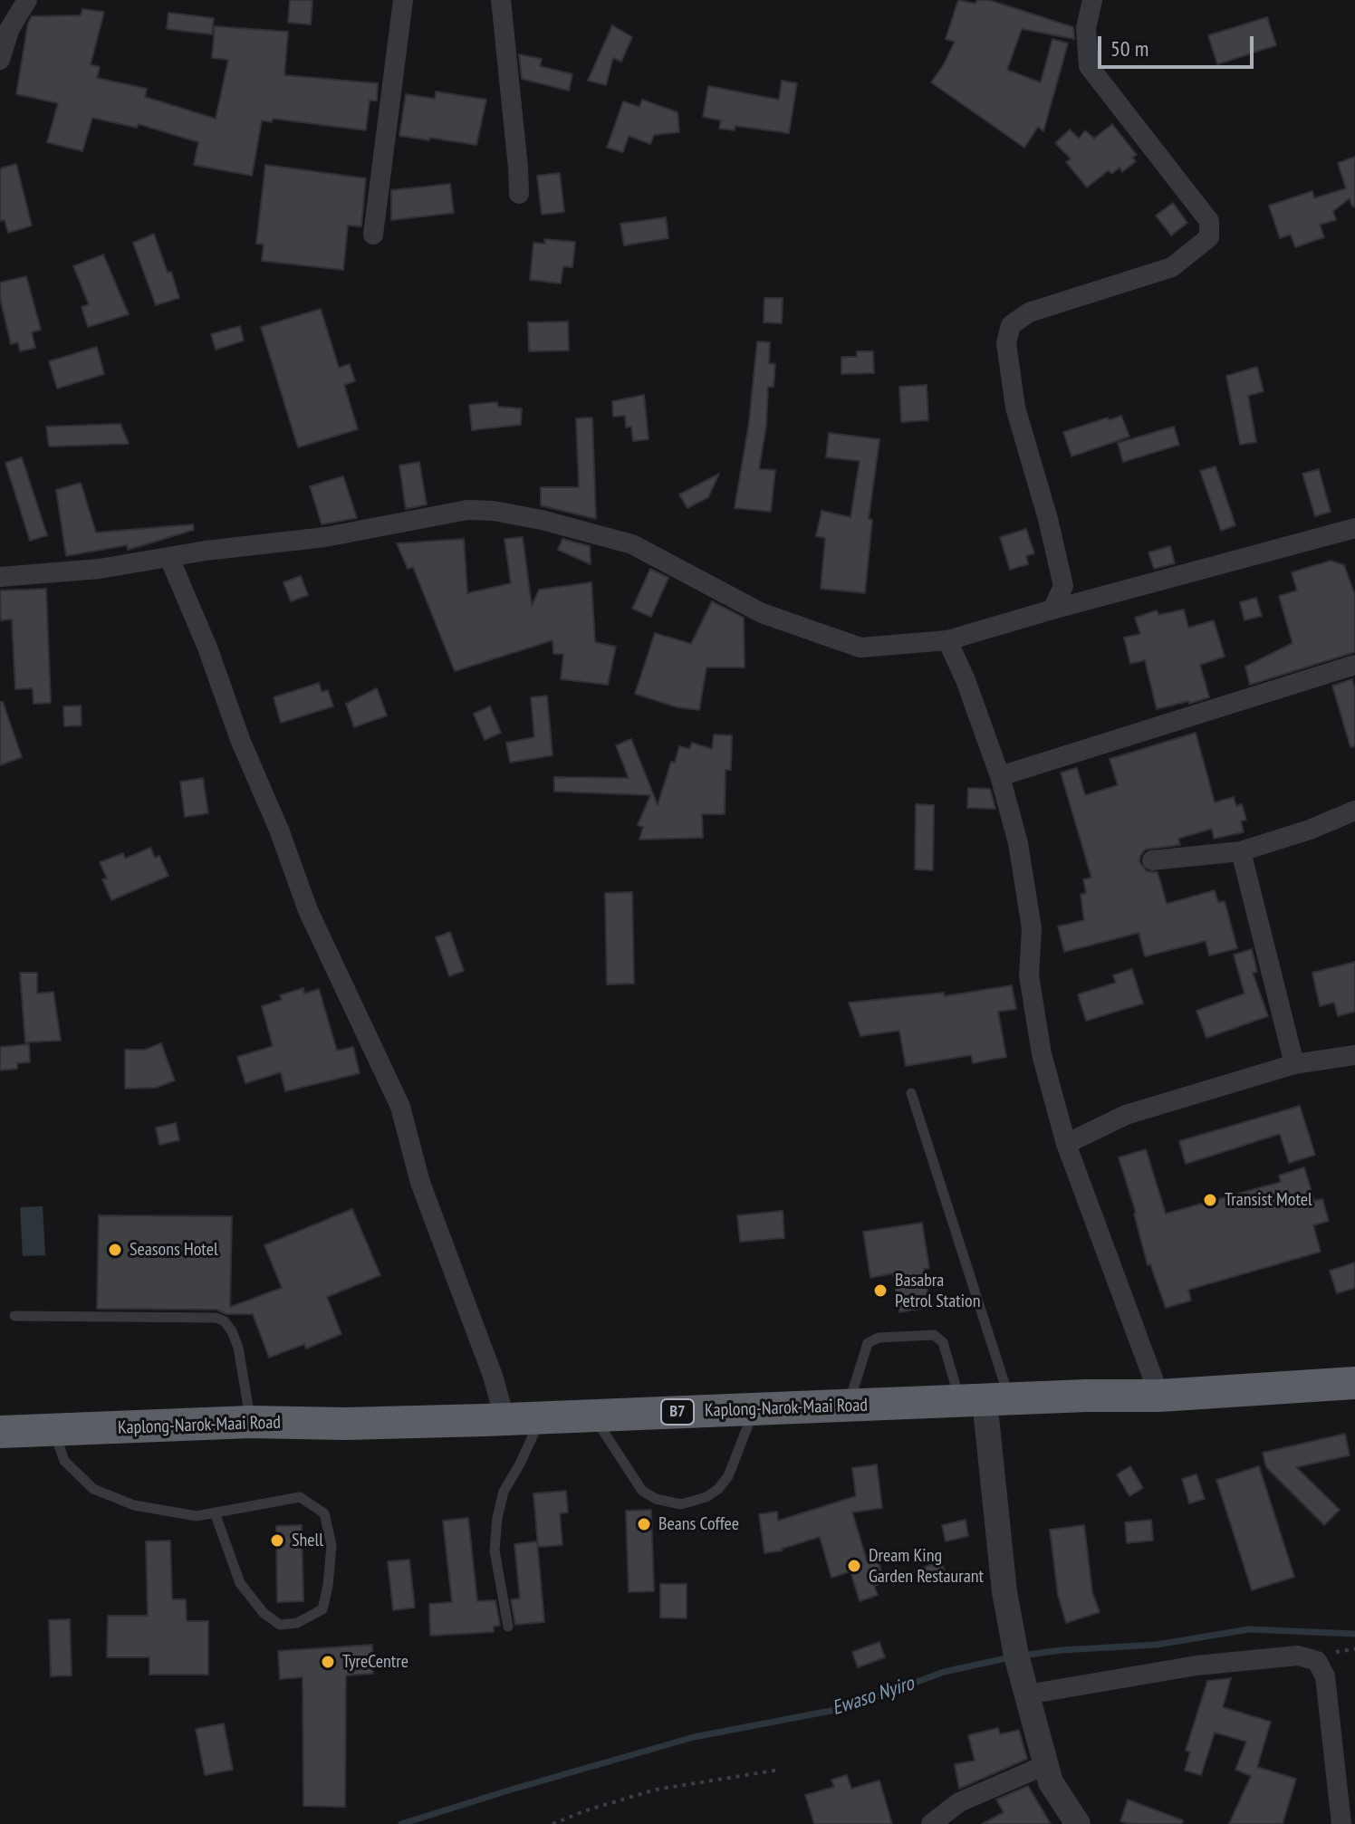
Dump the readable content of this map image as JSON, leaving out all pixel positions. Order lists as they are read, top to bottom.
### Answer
{
  "streets": {
    "highway": ["Kaplong-Narok-Maai Road", "B7"]
  },
  "water": ["Ewaso Nyiro"],
  "places": [
    "Transist Motel",
    "Seasons Hotel",
    "Basabra Petrol Station",
    "Beans Coffee",
    "Shell",
    "Dream King Garden Restaurant",
    "TyreCentre"
  ],
  "scale_bar": "50 m"
}
